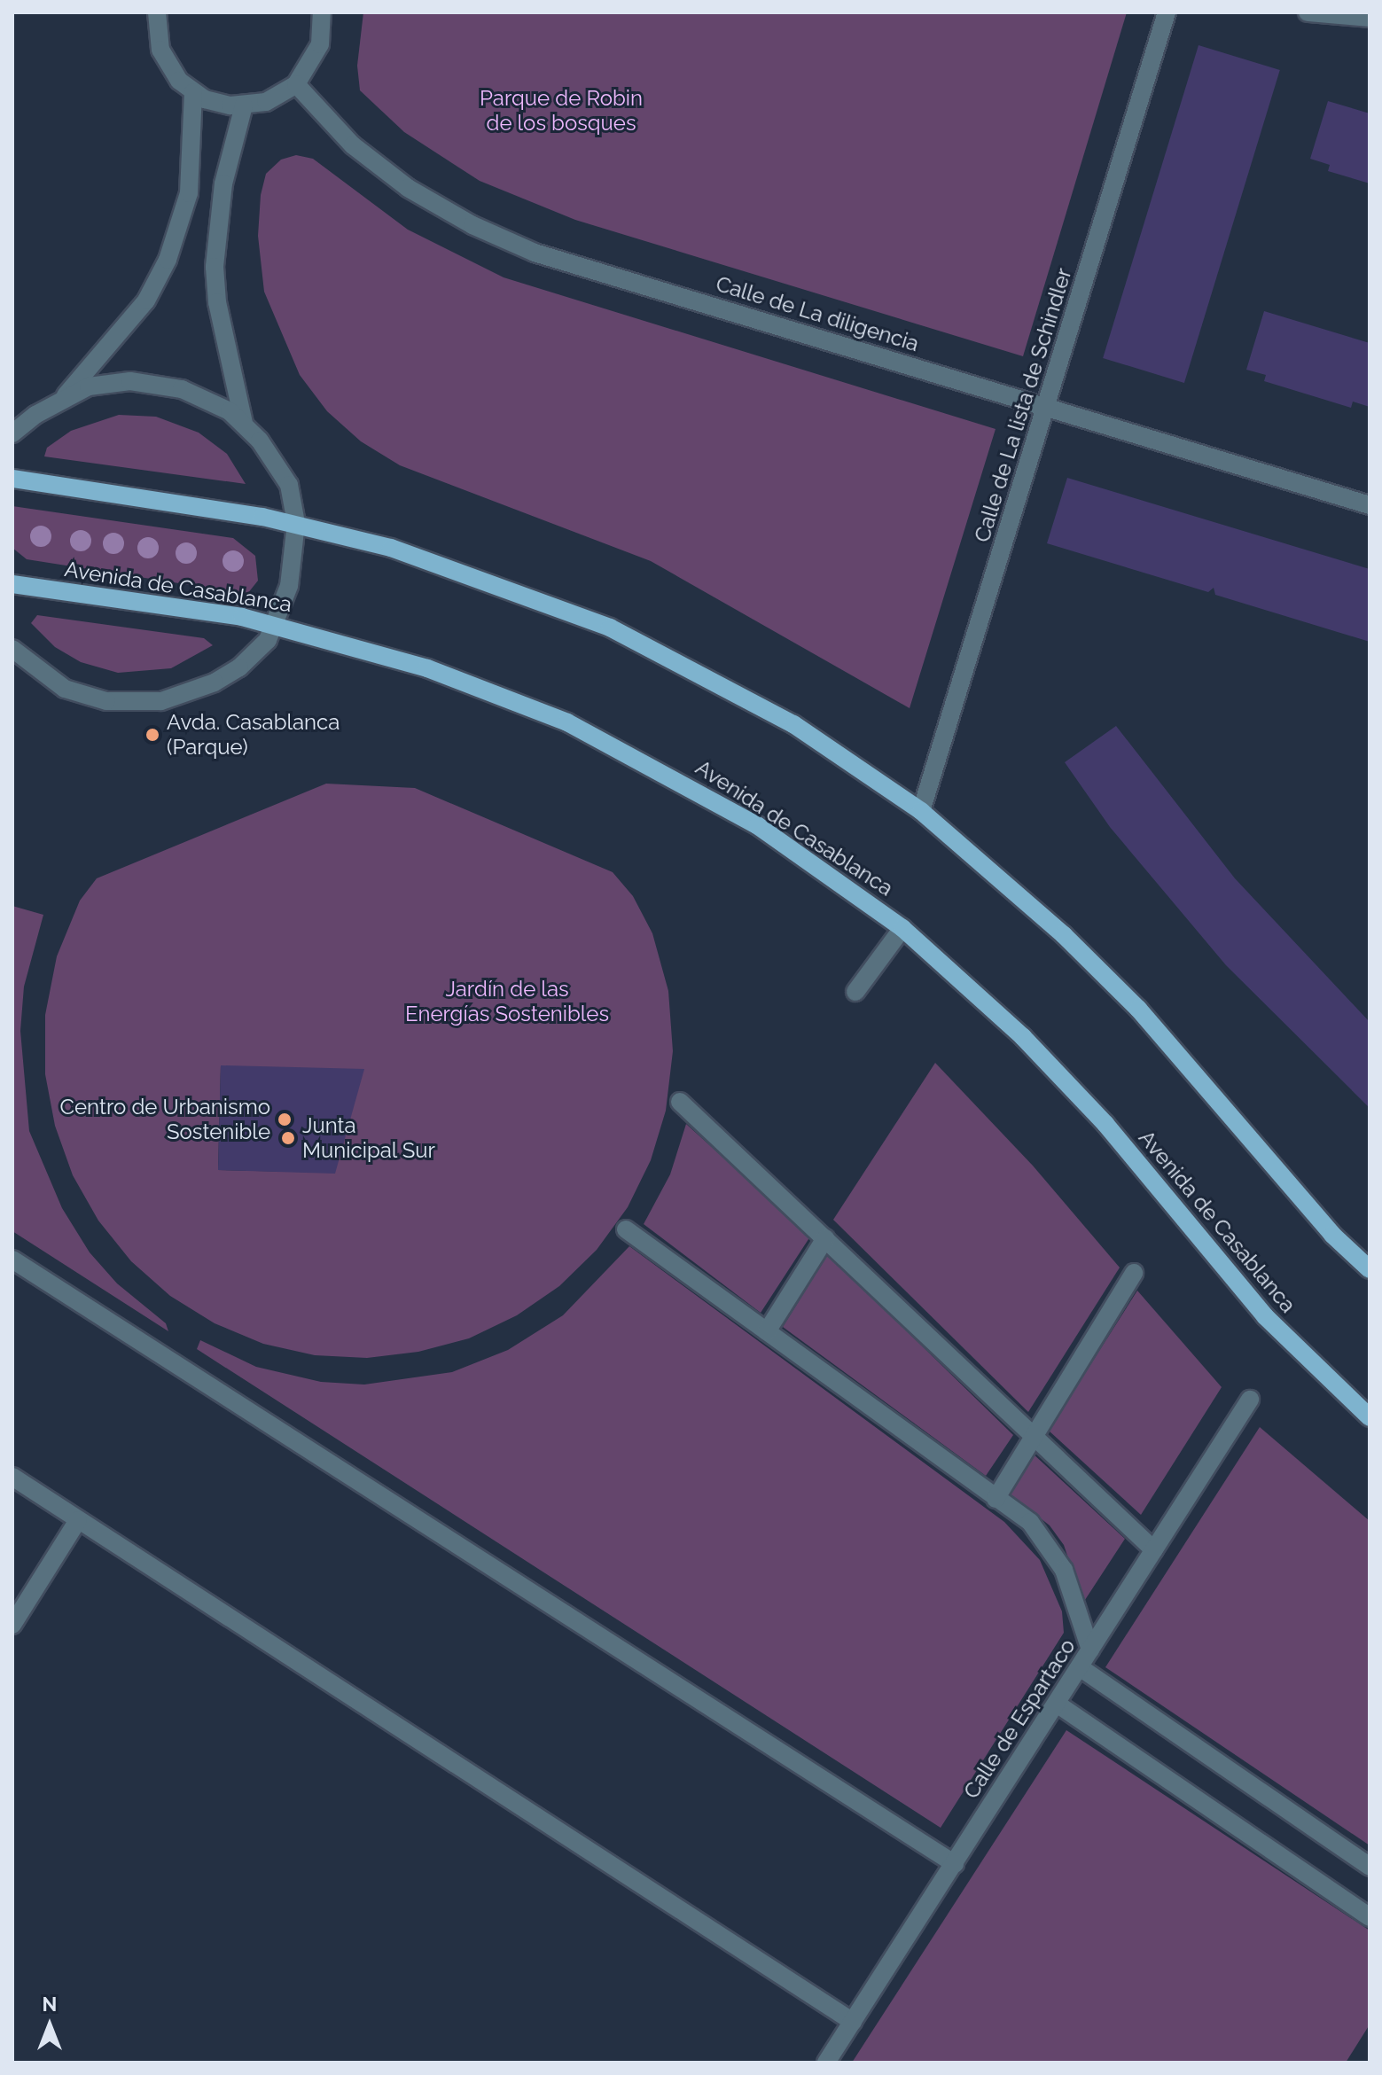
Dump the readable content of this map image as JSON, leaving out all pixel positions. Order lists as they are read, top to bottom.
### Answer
{
  "streets": {
    "main road": ["Avenida de Casablanca"],
    "street": ["Calle de La diligencia", "Calle de La lista de Schindler", "Calle de Espartaco"]
  },
  "crossings": [
    ["Calle de La diligencia", "Calle de La lista de Schindler"]
  ],
  "parks": ["Parque de Robin de los bosques", "Jardín de las Energías Sostenibles"],
  "places": ["Avda. Casablanca (Parque)", "Centro de Urbanismo Sostenible", "Junta Municipal Sur"],
  "north": "top"
}
